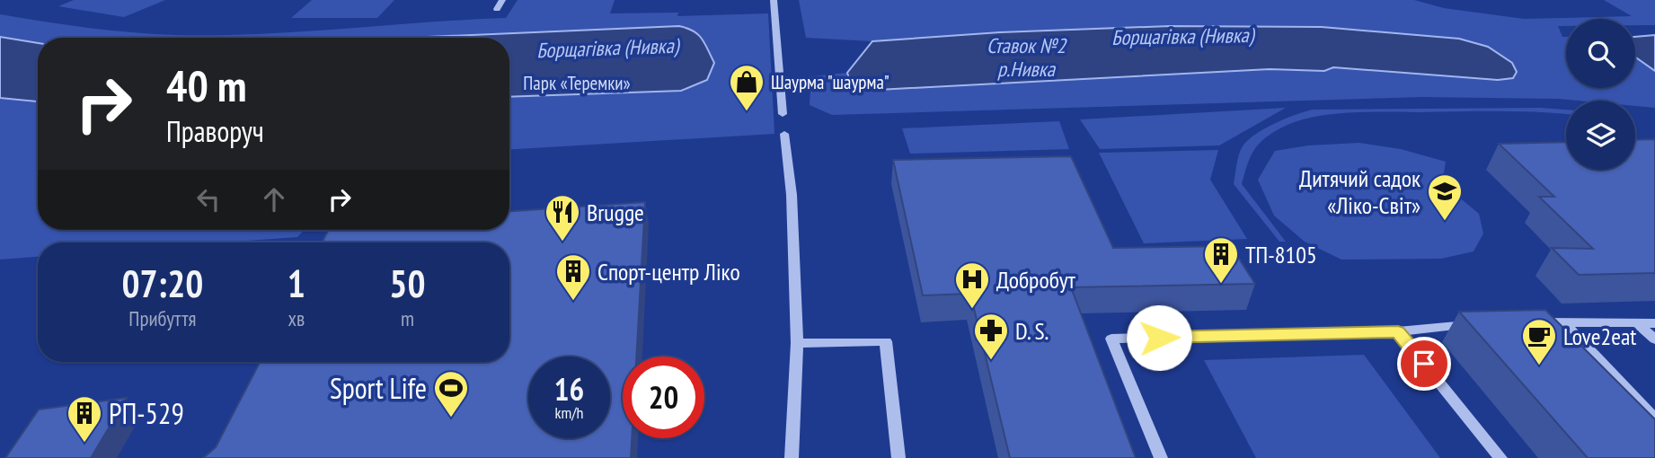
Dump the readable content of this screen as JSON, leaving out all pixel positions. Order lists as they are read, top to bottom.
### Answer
{
  "water": ["Борщагівка (Нивка)", "Ставок №2 р.Нивка"],
  "parks": ["Парк «Теремки»"],
  "places": {
    "shop": ["Шаурма \"шаурма\""],
    "school or university": ["Дитячий садок «Ліко-Світ»"],
    "restaurant": ["Brugge"],
    "building": ["ТП-8105", "Спорт-центр Ліко", "РП-529"],
    "hospital": ["Добробут"],
    "pharmacy": ["D. S."],
    "cafe": ["Love2eat"],
    "sports": ["Sport Life"]
  },
  "page": {
    "turn": ["40 m", "Праворуч"],
    "eta": [
      "07:20",
      "Прибуття",
      "1",
      "хв",
      "50",
      "m"
    ],
    "speed": "16 km/h",
    "limit": "20"
  }
}
